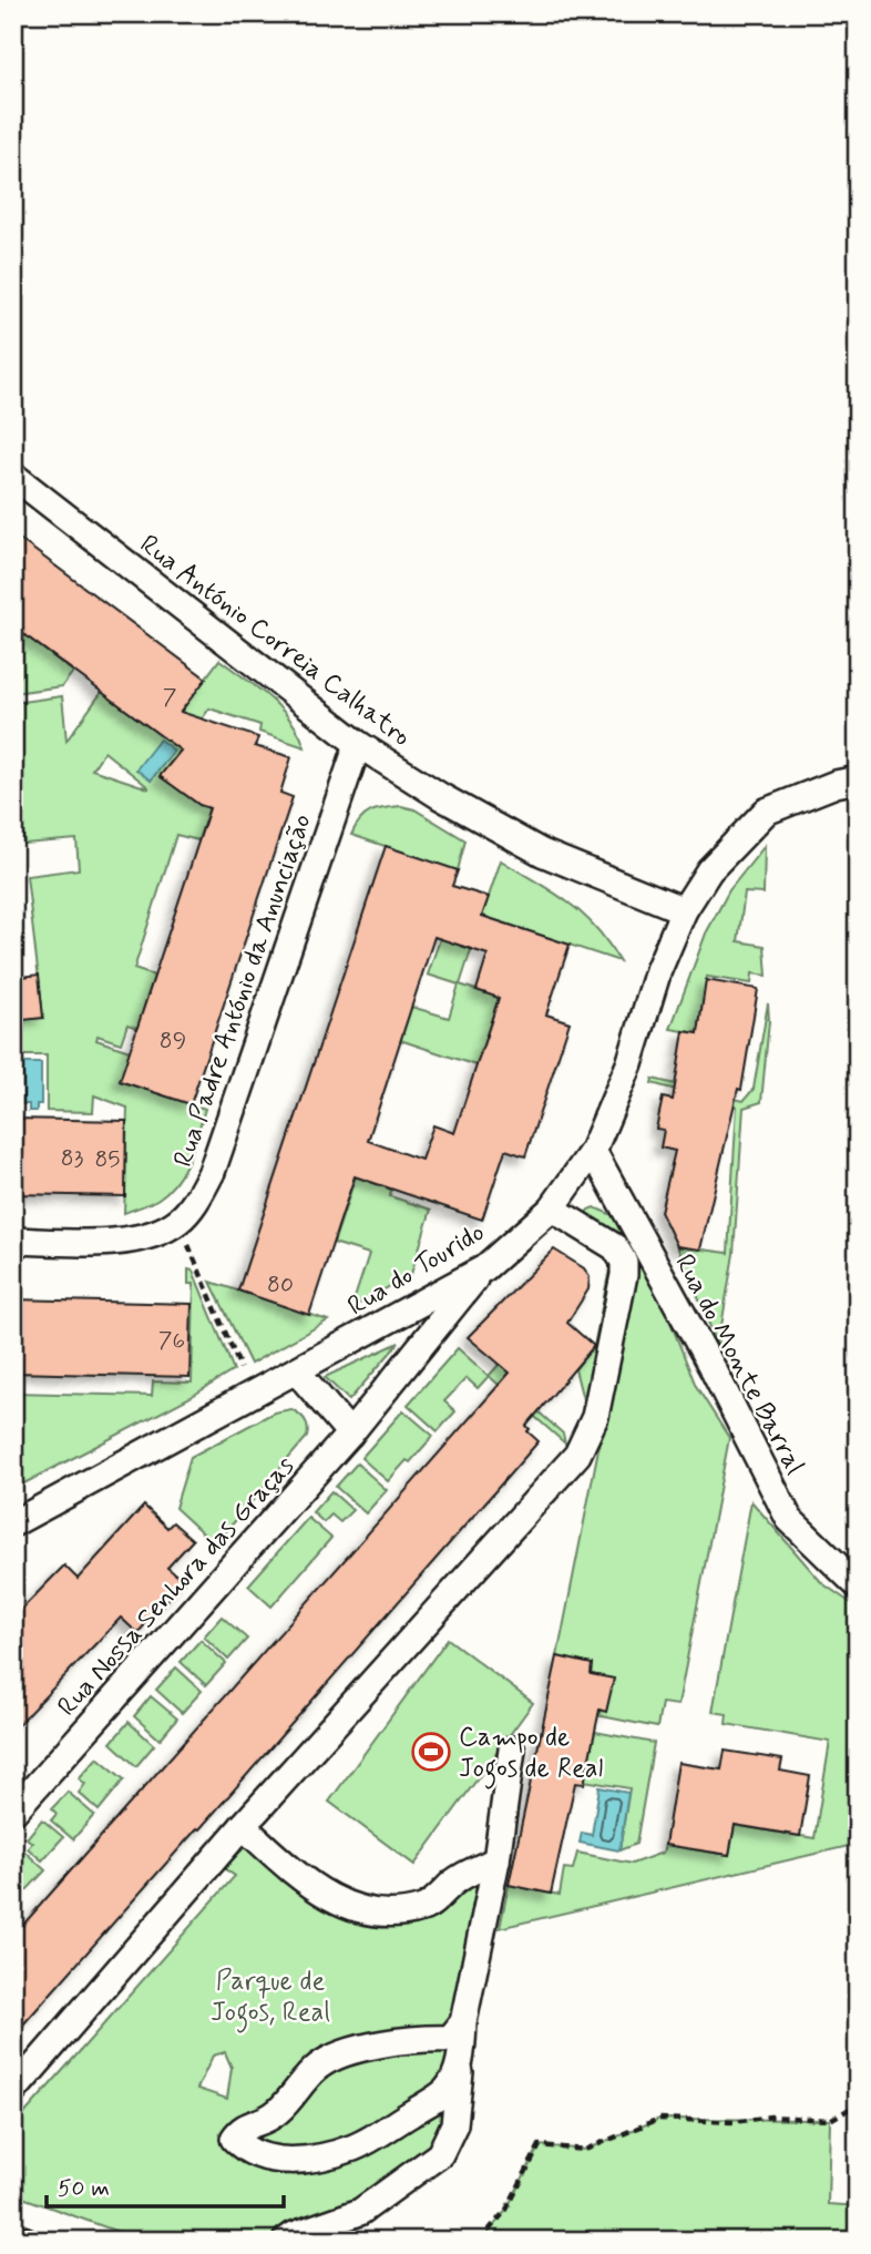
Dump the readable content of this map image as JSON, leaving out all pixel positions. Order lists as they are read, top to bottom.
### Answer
{
  "streets": {
    "street": [
      "Rua António Correia Calhatro",
      "Rua Padre António da Anunciação",
      "Rua do Tourido",
      "Rua do Monte Barral",
      "Rua Nossa Senhora das Graças"
    ]
  },
  "crossings": [
    ["Rua António Correia Calhatro", "Rua Padre António da Anunciação"],
    ["Rua António Correia Calhatro", "Rua do Tourido"],
    ["Rua do Tourido", "Rua do Monte Barral"],
    ["Rua do Tourido", "Rua Nossa Senhora das Graças"]
  ],
  "parks": ["Parque de Jogos, Real"],
  "places": {
    "sports": ["Campo de Jogos de Real"]
  },
  "house_numbers": [
    "7",
    "89",
    "83",
    "85",
    "80",
    "76"
  ],
  "scale_bar": "50 m"
}
